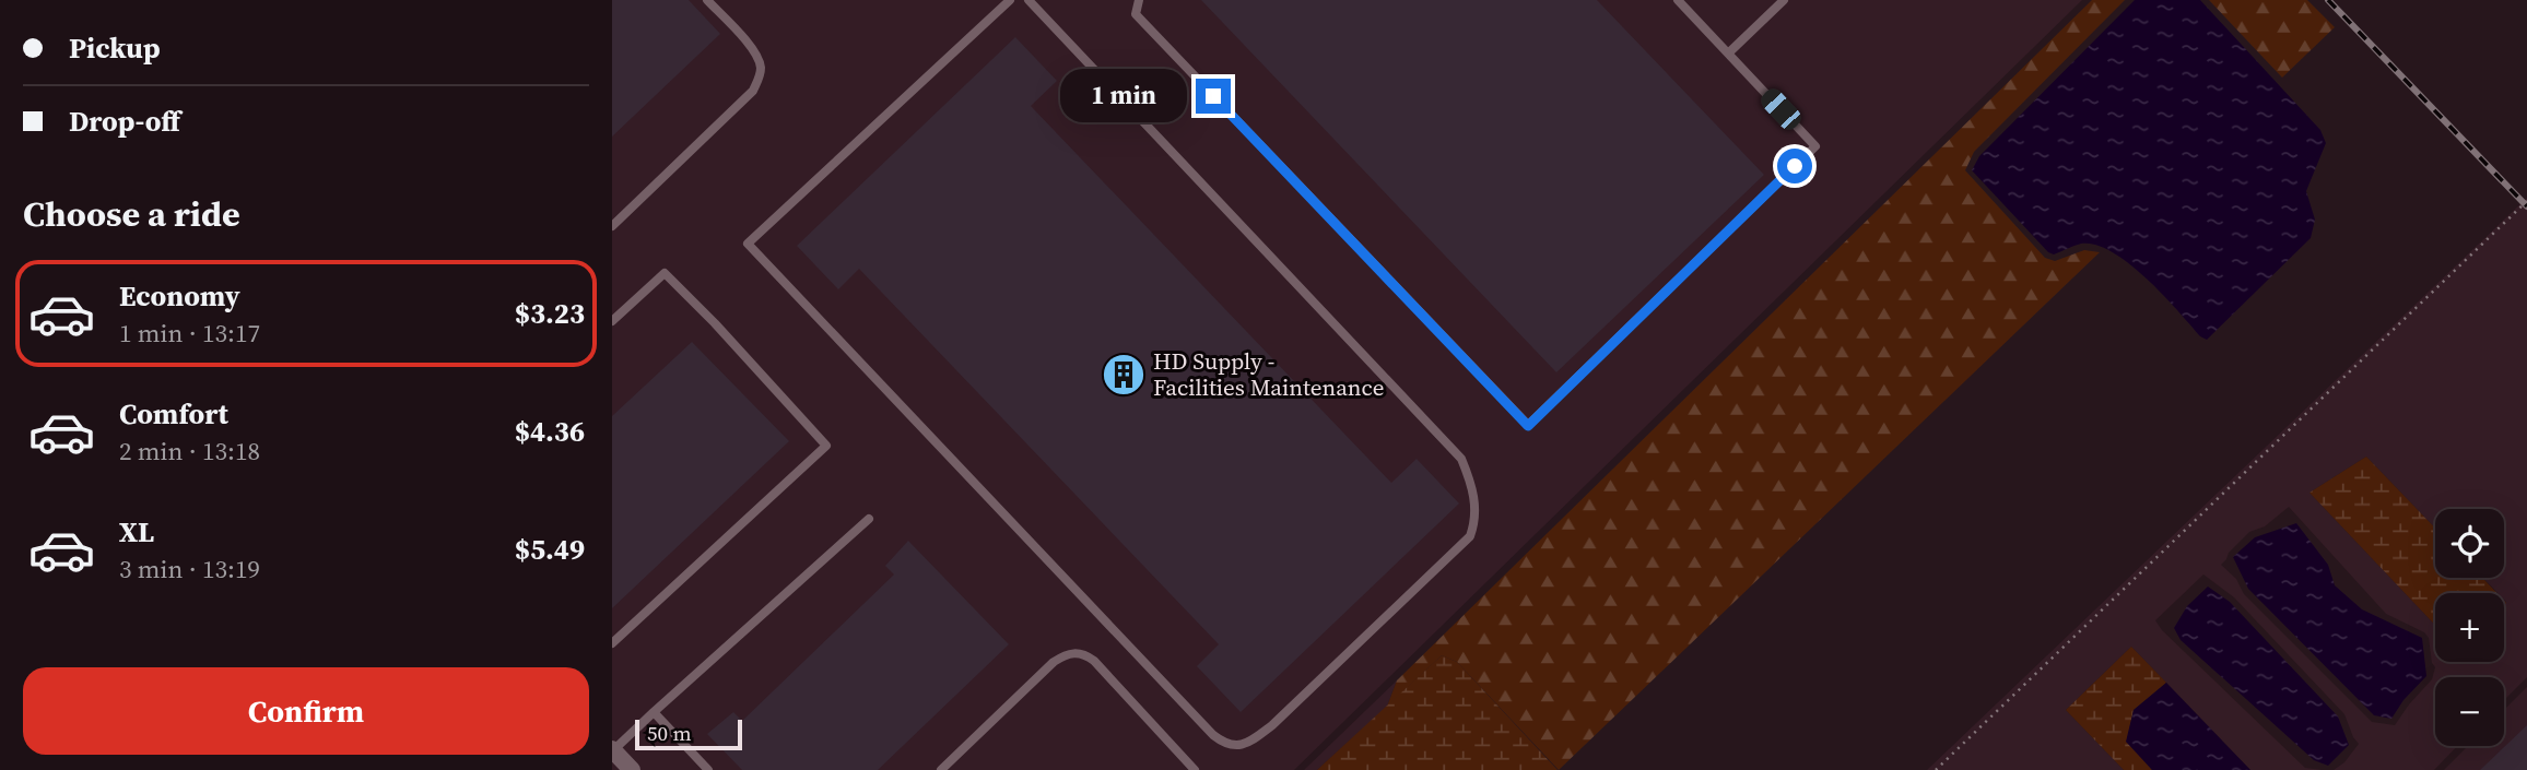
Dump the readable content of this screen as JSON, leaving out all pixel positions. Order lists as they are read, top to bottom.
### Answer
{
  "places": {
    "building": ["HD Supply - Facilities Maintenance"]
  },
  "scale_bar": "50 m",
  "page": {
    "banner": ["Pickup", "Drop-off"],
    "bubble": "1 min",
    "heading": "Choose a ride",
    "list": [
      {
        "name": "Economy",
        "note": "1 min · 13:17",
        "value": "$3.23"
      },
      {
        "name": "Comfort",
        "note": "2 min · 13:18",
        "value": "$4.36"
      },
      {
        "name": "XL",
        "note": "3 min · 13:19",
        "value": "$5.49"
      }
    ],
    "map_buttons": ["+", "−"],
    "buttons": "Confirm",
    "scale": "50 m"
  }
}
